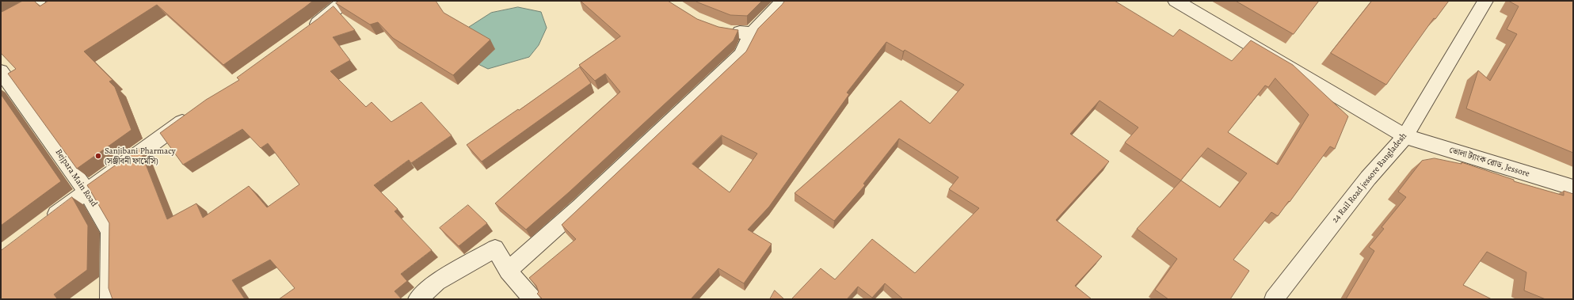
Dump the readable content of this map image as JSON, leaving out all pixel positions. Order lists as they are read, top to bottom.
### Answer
{
  "streets": {
    "street": ["ভোলা ট্যাংক রোড, Jessore", "Bejpara Main Road", "24 Rail Road jessore Bangladesh"]
  },
  "crossings": [
    ["ভোলা ট্যাংক রোড, Jessore", "24 Rail Road jessore Bangladesh"]
  ],
  "places": ["Sanjibani Pharmacy (সঞ্জীবনী ফার্মেসি)"]
}
